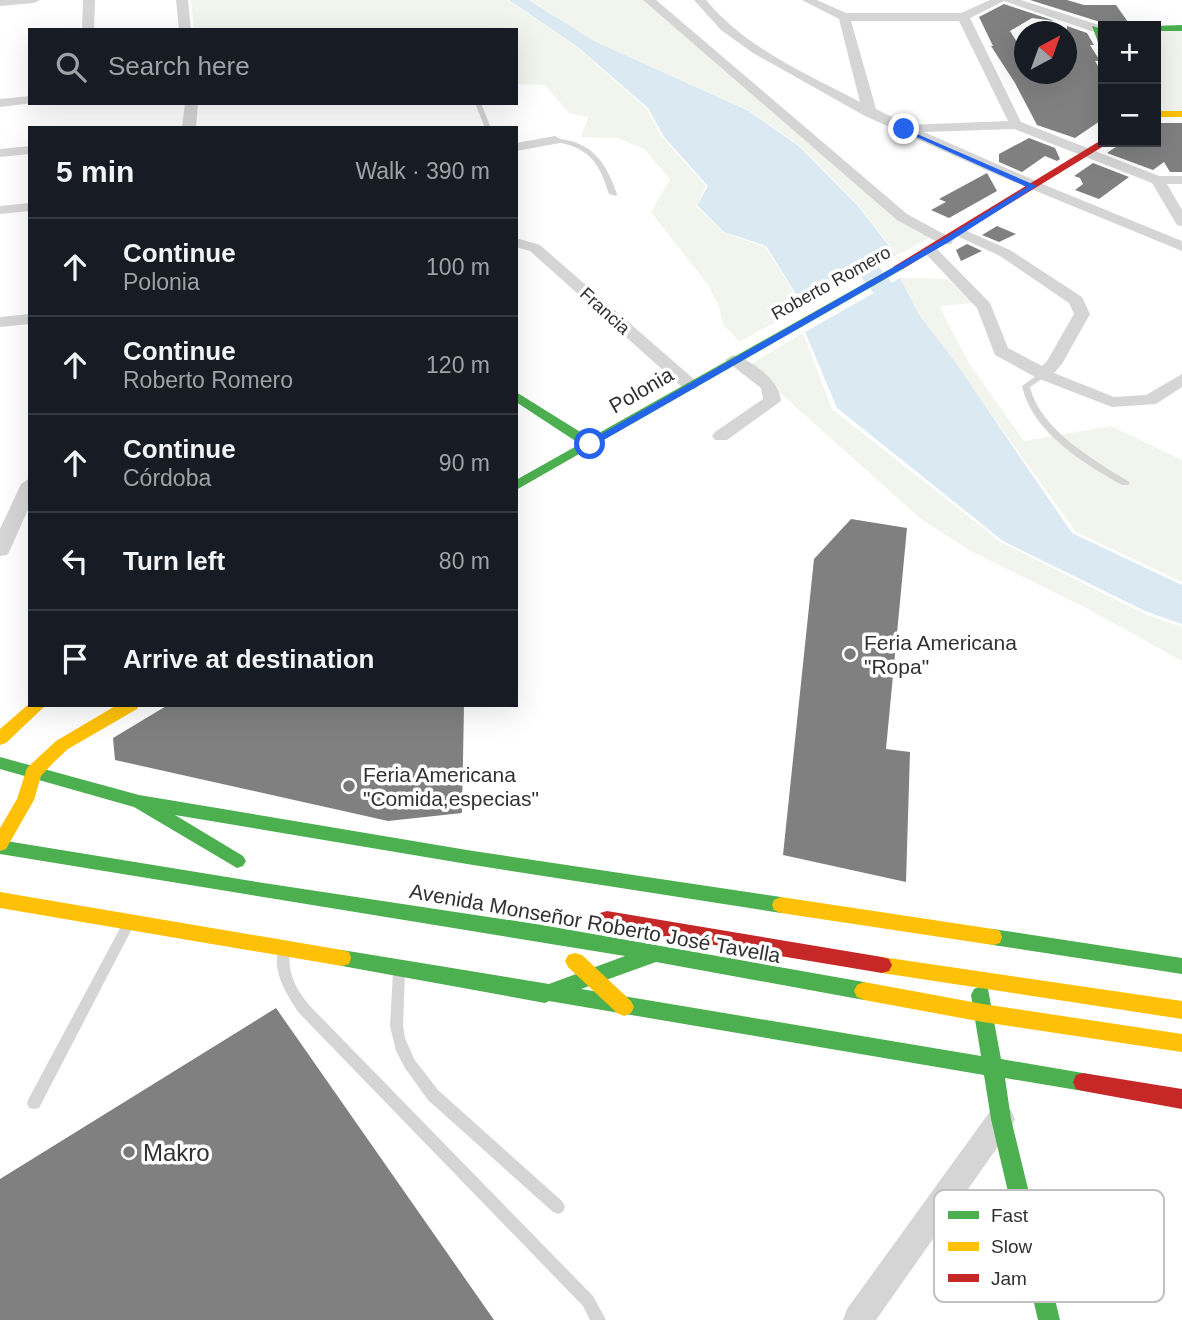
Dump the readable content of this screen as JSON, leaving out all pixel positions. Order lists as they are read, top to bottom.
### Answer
{
  "streets": {
    "main road": ["Roberto Romero", "Polonia", "Avenida Monseñor Roberto José Tavella"],
    "street": ["Francia"]
  },
  "crossings": [
    ["Roberto Romero", "Polonia"],
    ["Francia", "Polonia"]
  ],
  "places": ["Feria Americana \"Ropa\"", "Feria Americana \"Comida,especias\"", "Makro"],
  "legend": ["Fast", "Slow", "Jam"],
  "north": "top right",
  "page": {
    "map_buttons": ["+", "−"],
    "search": "Search here",
    "heading": ["5 min", "Walk · 390 m"],
    "list": [
      ["Continue", "Polonia", "100 m"],
      ["Continue", "Roberto Romero", "120 m"],
      ["Continue", "Córdoba", "90 m"],
      ["Turn left", "80 m"],
      "Arrive at destination"
    ]
  }
}
